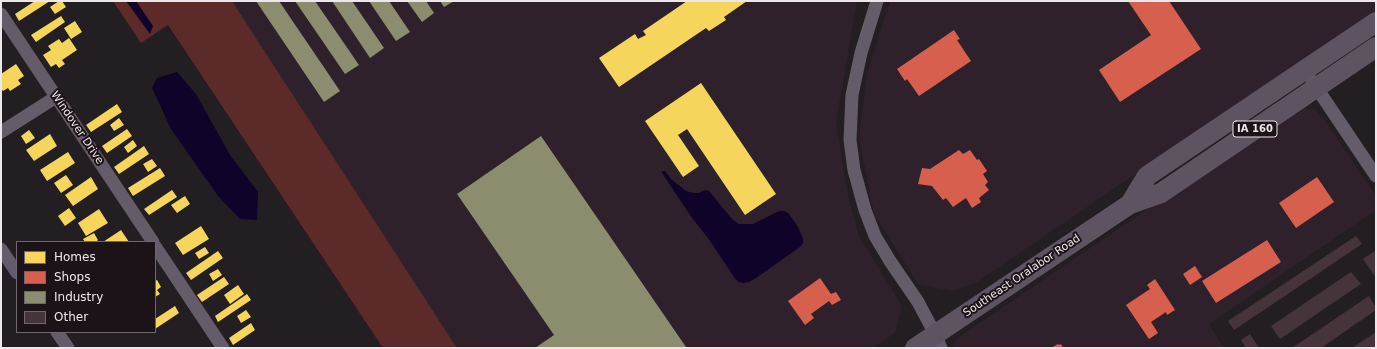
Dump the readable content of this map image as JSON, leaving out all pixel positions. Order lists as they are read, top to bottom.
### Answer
{
  "streets": {
    "main road": ["IA 160", "Southeast Oralabor Road"],
    "street": ["Windover Drive"]
  },
  "legend": [
    "Homes",
    "Shops",
    "Industry",
    "Other"
  ]
}
